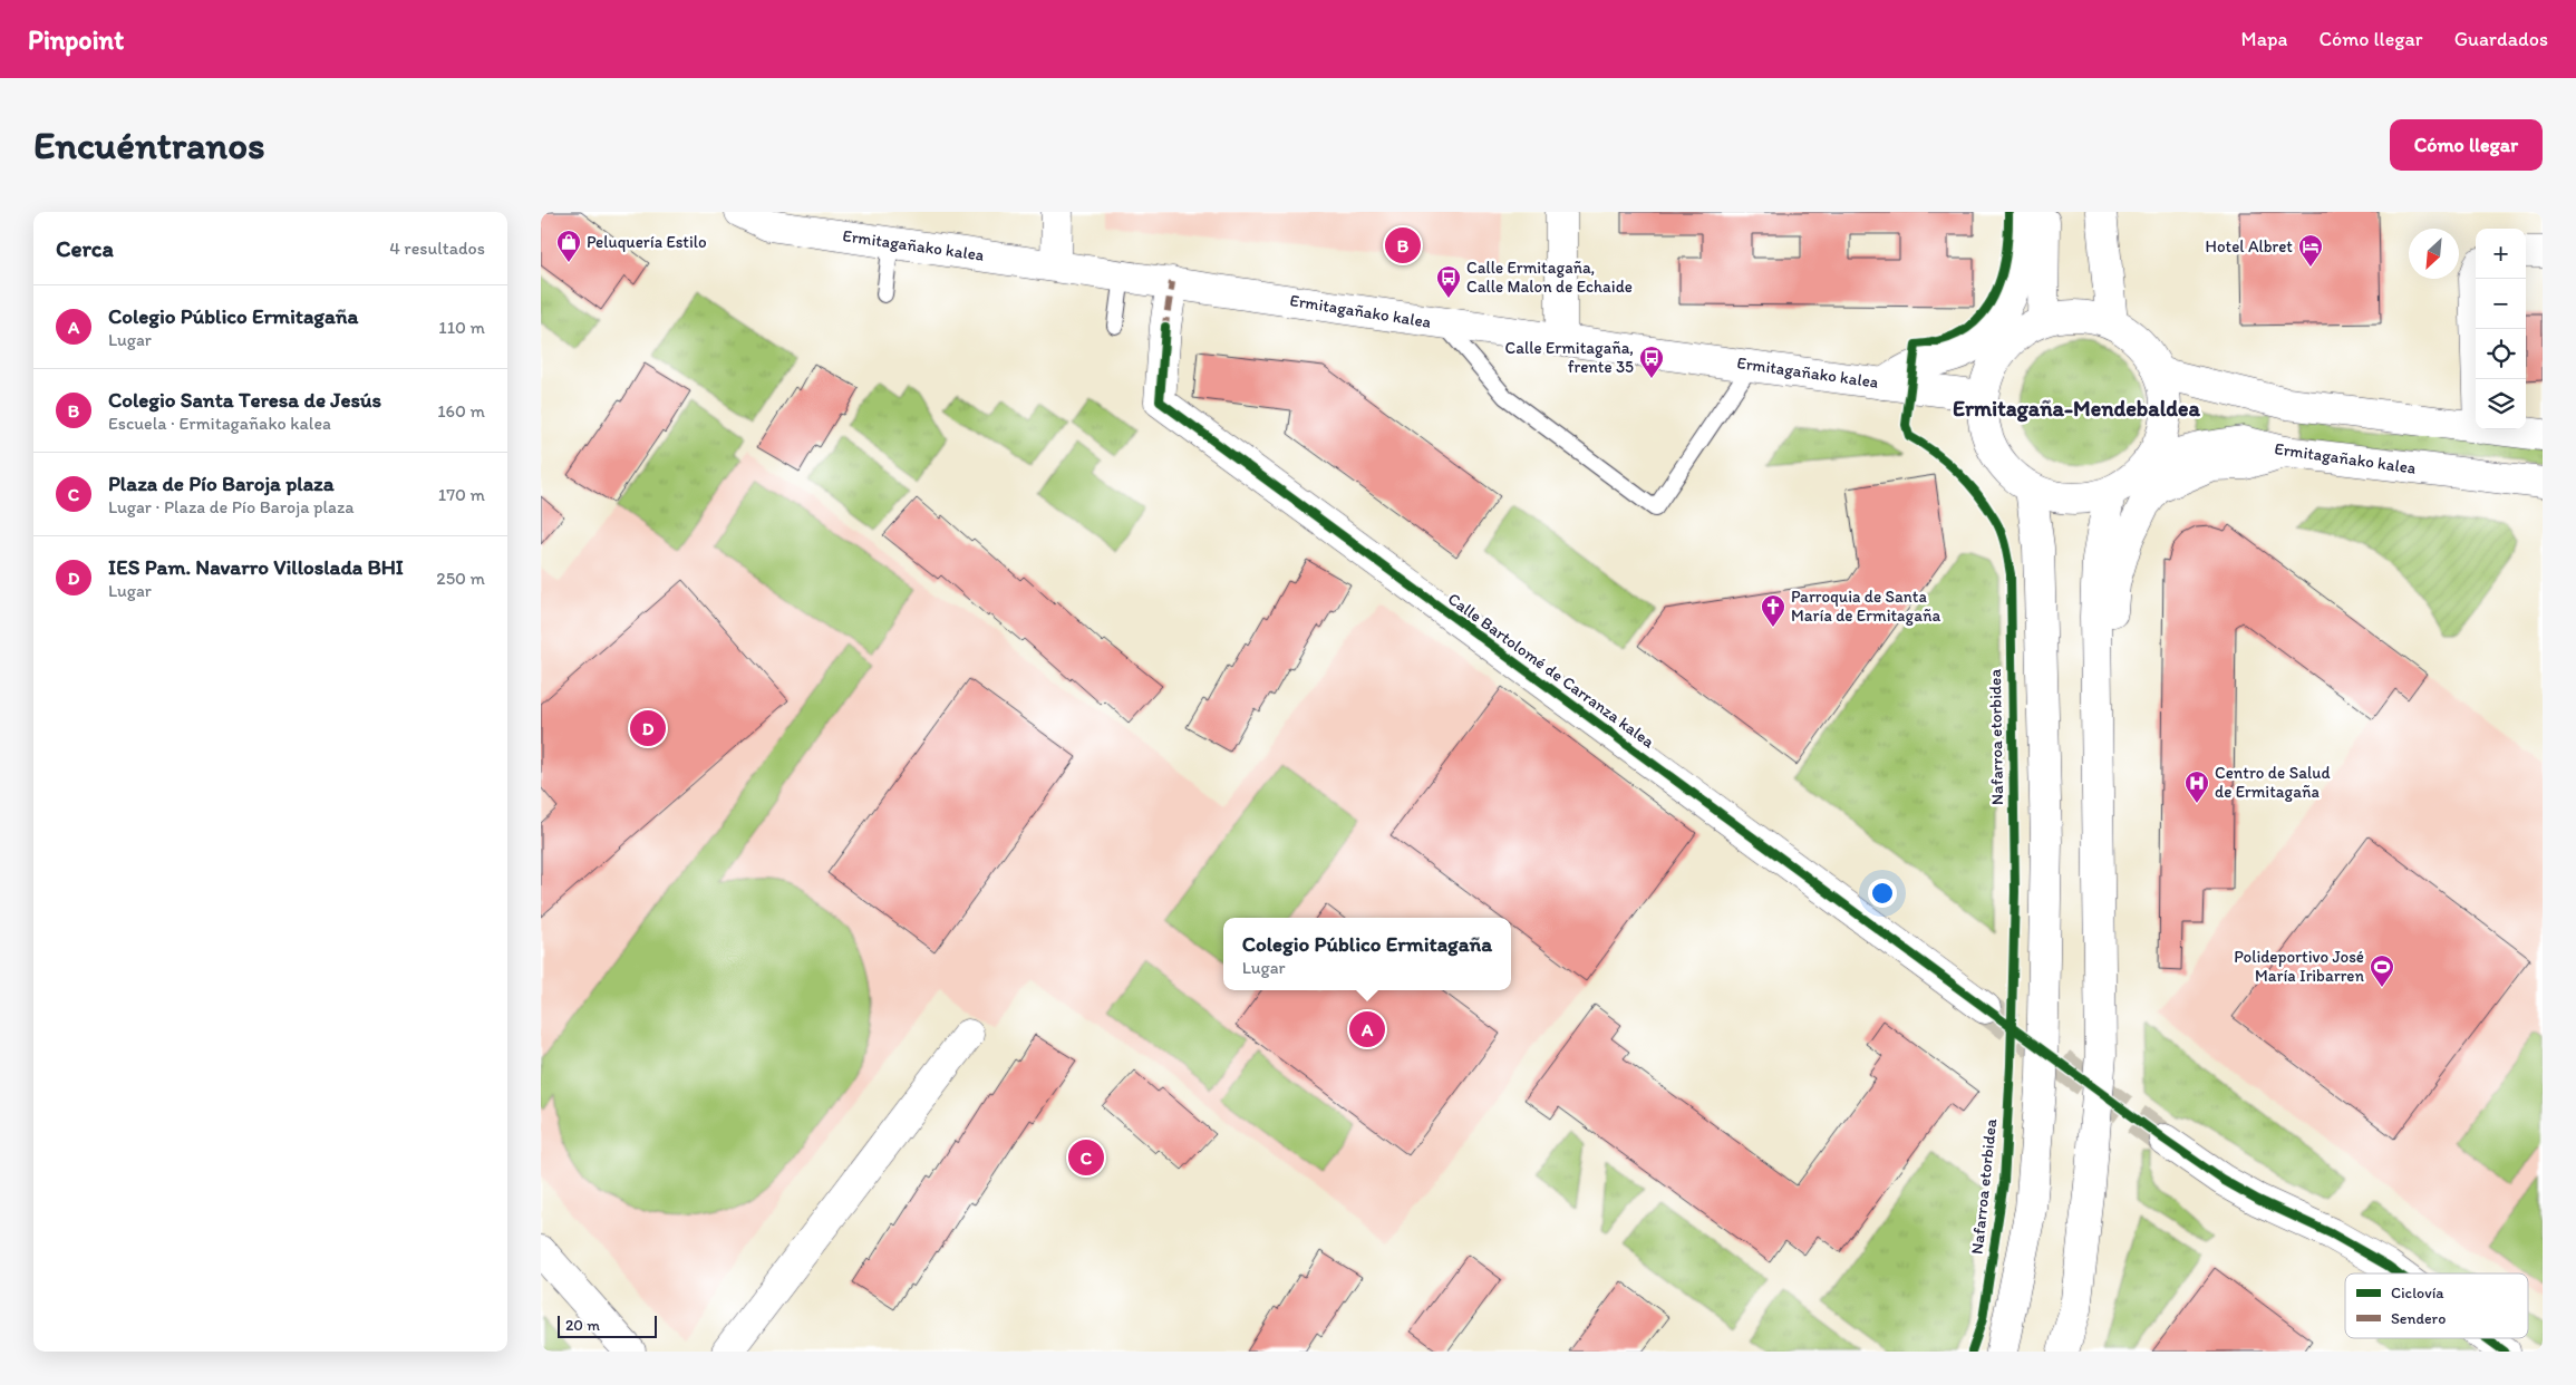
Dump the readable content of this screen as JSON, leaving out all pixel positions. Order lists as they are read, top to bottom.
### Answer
{
  "streets": {
    "street": ["Ermitagañako kalea", "Calle Bartolomé de Carranza kalea"],
    "cycle path": ["Nafarroa etorbidea"]
  },
  "crossings": [
    ["Ermitagañako kalea", "Calle Bartolomé de Carranza kalea"]
  ],
  "districts": ["Ermitagaña-Mendebaldea"],
  "places": {
    "shop": ["Peluquería Estilo"],
    "hotel": ["Hotel Albret"],
    "bus stop": ["Calle Ermitagaña, Calle Malon de Echaide", "Calle Ermitagaña, frente 35"],
    "church": ["Parroquia de Santa María de Ermitagaña"],
    "hospital": ["Centro de Salud de Ermitagaña"],
    "sports": ["Polideportivo José María Iribarren"]
  },
  "legend": ["Ciclovía", "Sendero"],
  "scale_bar": "20 m",
  "north": "bottom left",
  "page": {
    "header": "Pinpoint",
    "nav": ["Mapa", "Cómo llegar", "Guardados"],
    "buttons": "Cómo llegar",
    "title": "Encuéntranos",
    "heading": ["Cerca", "4 resultados"],
    "pins": [
      "B",
      "D",
      "A",
      "C"
    ],
    "map_buttons": ["+", "−"],
    "list": [
      {
        "mark": "A",
        "name": "Colegio Público Ermitagaña",
        "note": "Lugar",
        "value": "110 m"
      },
      {
        "mark": "B",
        "name": "Colegio Santa Teresa de Jesús",
        "note": "Escuela · Ermitagañako kalea",
        "value": "160 m"
      },
      {
        "mark": "C",
        "name": "Plaza de Pío Baroja plaza",
        "note": "Lugar · Plaza de Pío Baroja plaza",
        "value": "170 m"
      },
      {
        "mark": "D",
        "name": "IES Pam. Navarro Villoslada BHI",
        "note": "Lugar",
        "value": "250 m"
      }
    ],
    "popup": ["Colegio Público Ermitagaña", "Lugar"],
    "scale": "20 m"
  }
}
